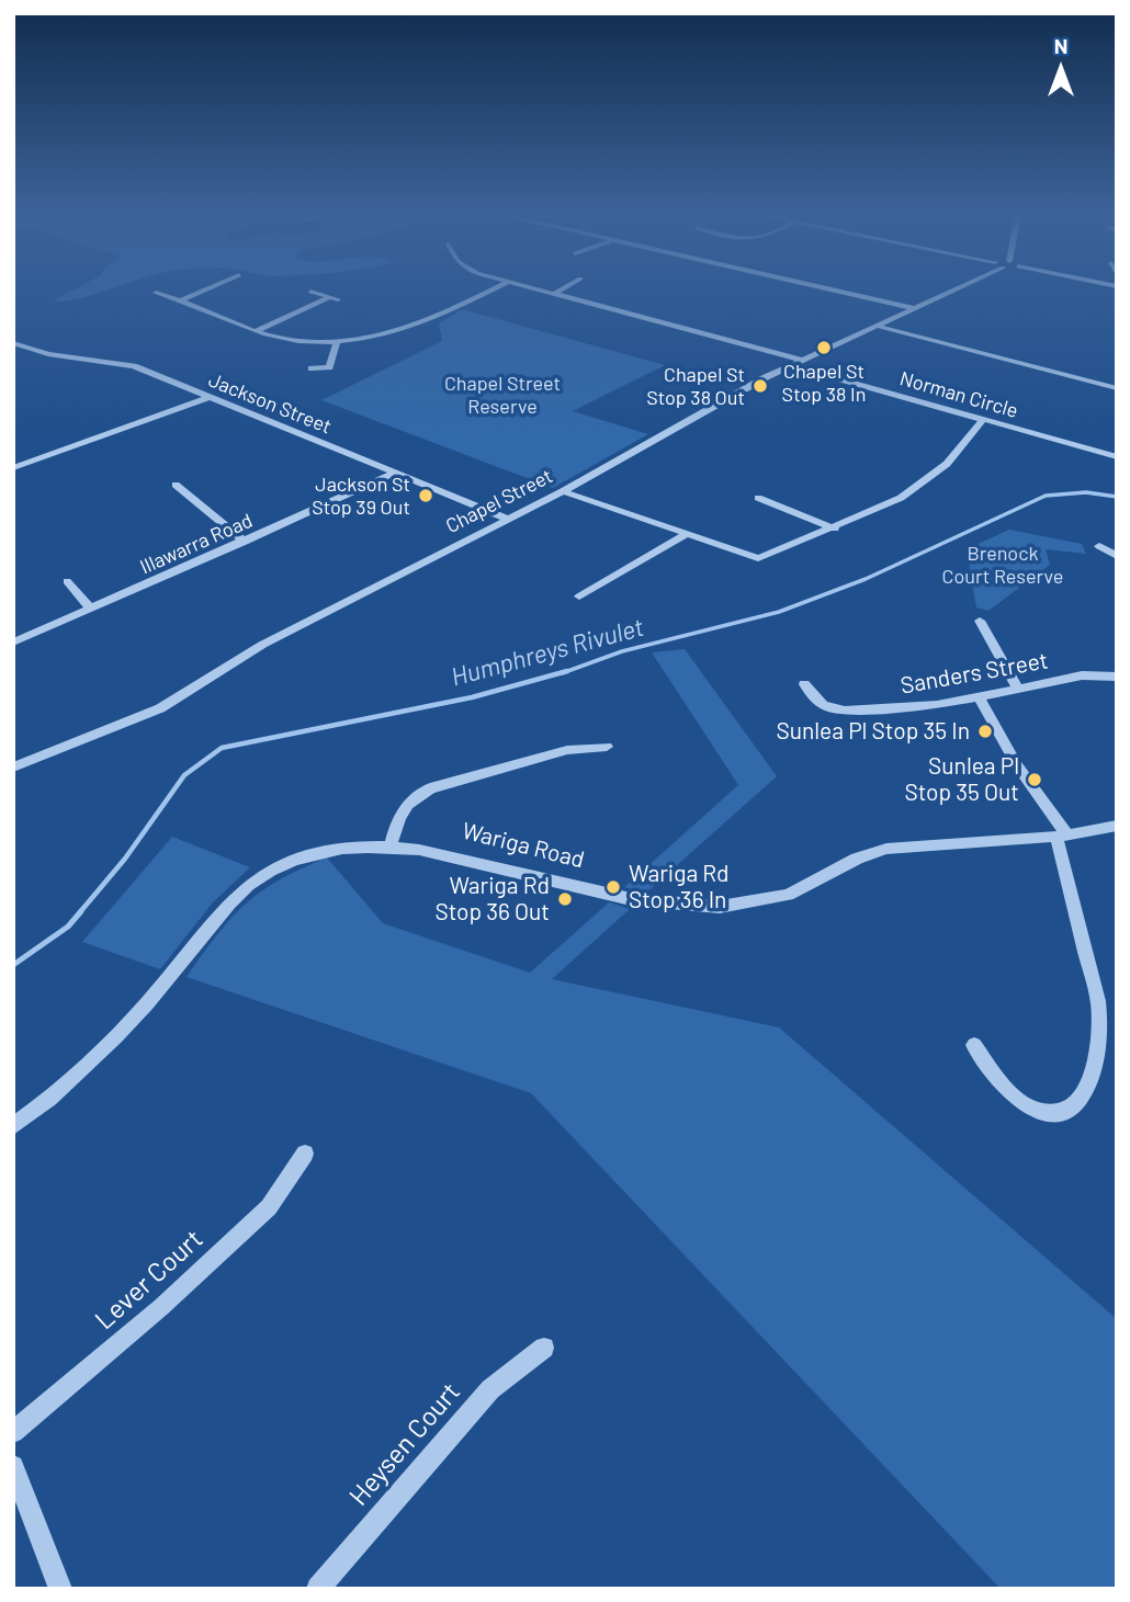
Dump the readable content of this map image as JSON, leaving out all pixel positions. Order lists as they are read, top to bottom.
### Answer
{
  "streets": {
    "street": [
      "Norman Circle",
      "Jackson Street",
      "Chapel Street",
      "Illawarra Road",
      "Sanders Street",
      "Wariga Road",
      "Lever Court",
      "Heysen Court"
    ]
  },
  "crossings": [
    ["Norman Circle", "Chapel Street"],
    ["Jackson Street", "Chapel Street"],
    ["Jackson Street", "Illawarra Road"]
  ],
  "water": ["Humphreys Rivulet"],
  "parks": ["Chapel Street Reserve", "Brenock Court Reserve"],
  "places": [
    "Chapel St Stop 38 In",
    "Chapel St Stop 38 Out",
    "Jackson St Stop 39 Out",
    "Sunlea Pl Stop 35 In",
    "Sunlea Pl Stop 35 Out",
    "Wariga Rd Stop 36 In",
    "Wariga Rd Stop 36 Out"
  ],
  "north": "top"
}
